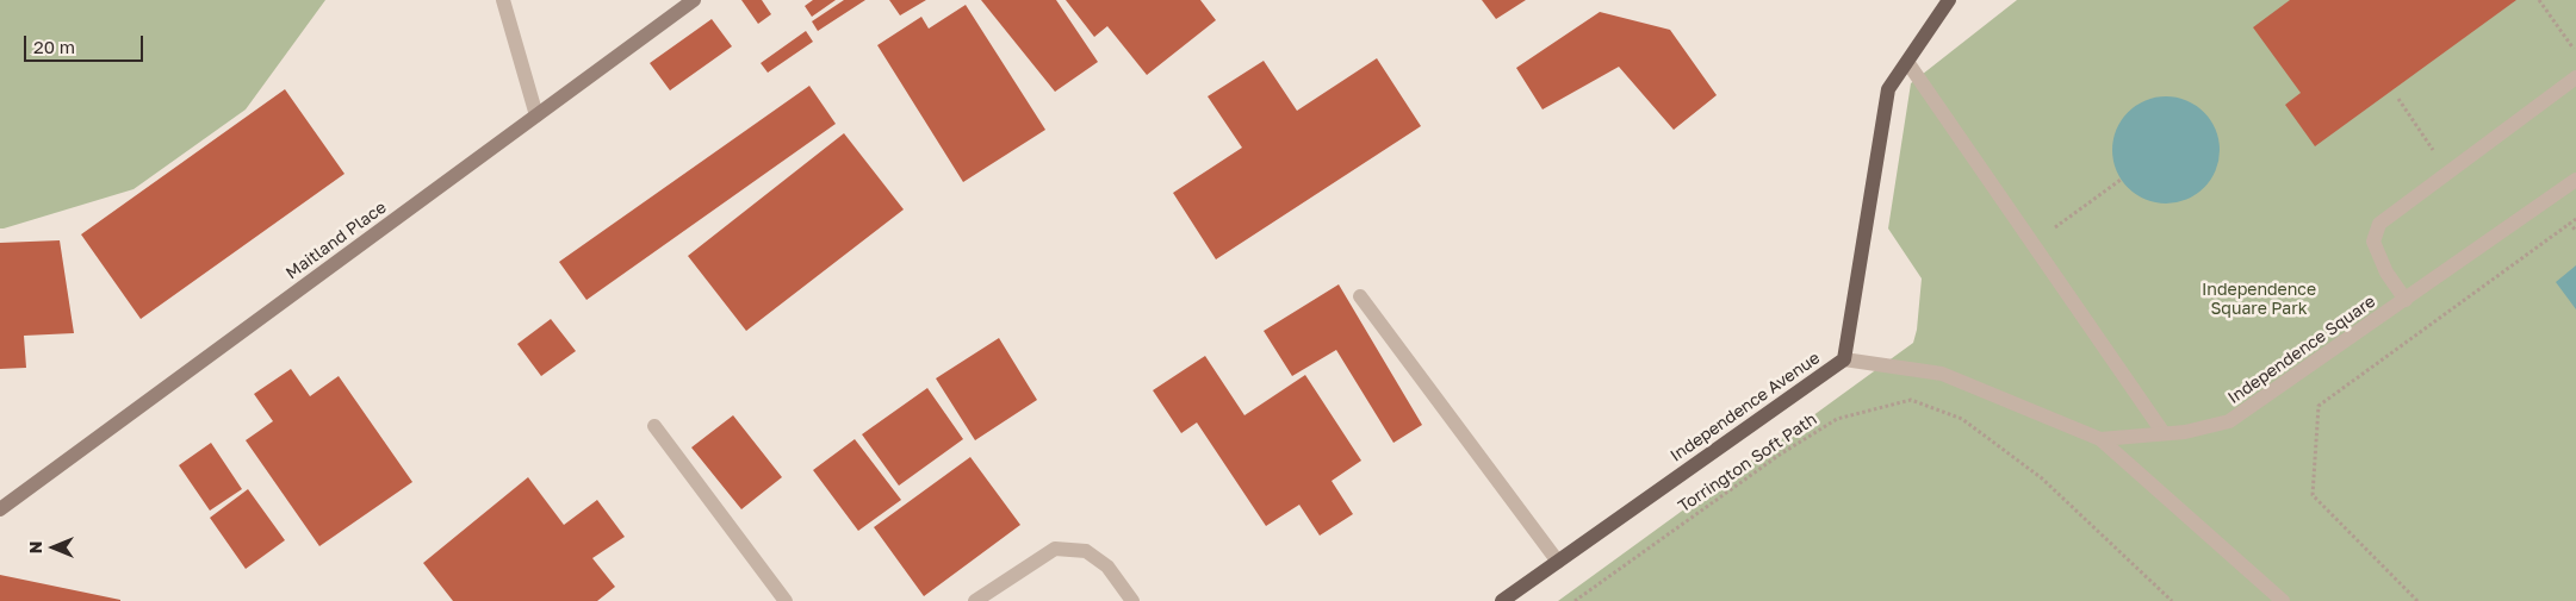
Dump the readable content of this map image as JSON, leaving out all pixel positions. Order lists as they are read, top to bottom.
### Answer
{
  "streets": {
    "main road": ["Maitland Place", "Independence Avenue"],
    "street": ["Independence Square"],
    "path": ["Torrington Soft Path"]
  },
  "crossings": [
    ["Independence Square", "Independence Avenue"]
  ],
  "parks": ["Independence Square Park"],
  "scale_bar": "20 m",
  "north": "left"
}
